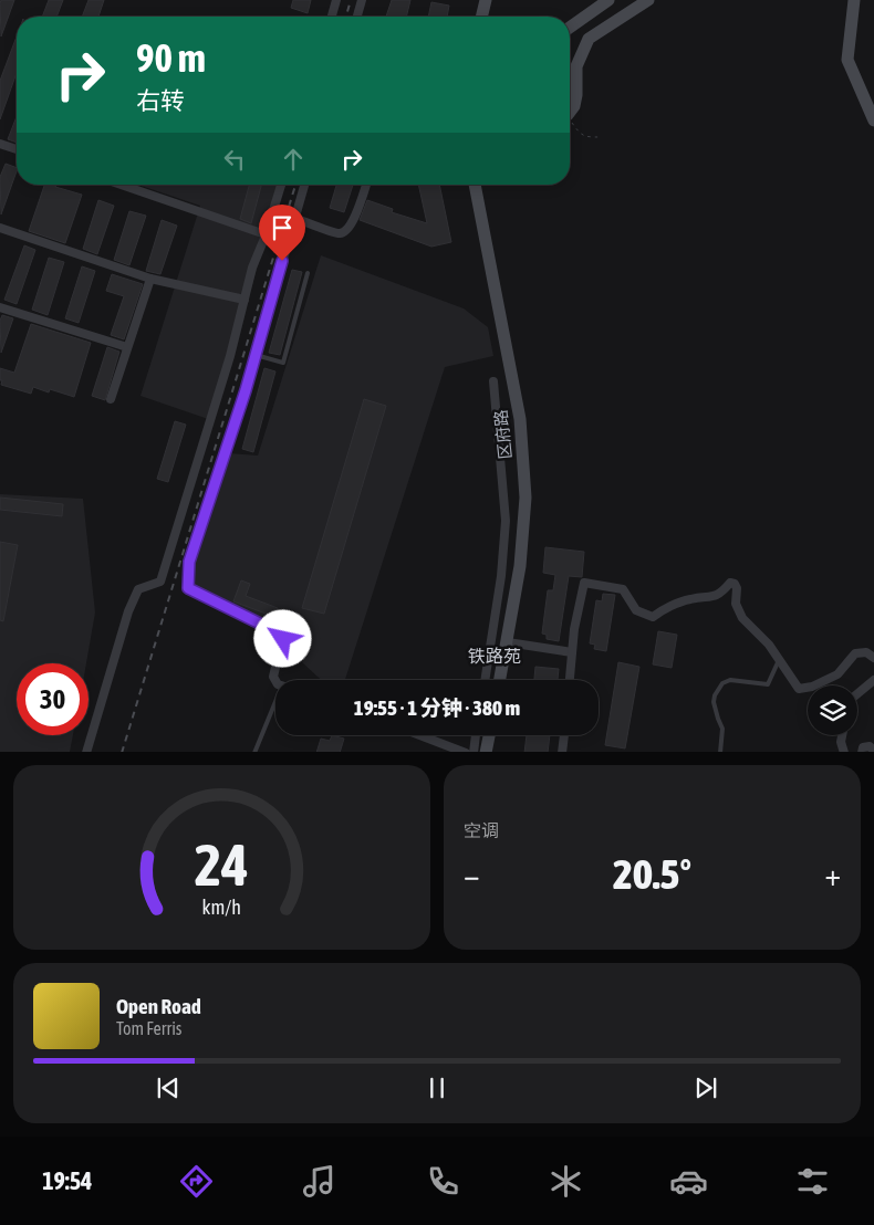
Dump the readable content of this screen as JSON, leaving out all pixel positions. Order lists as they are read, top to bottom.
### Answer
{
  "streets": {
    "main road": ["区府路"]
  },
  "districts": ["铁路苑"],
  "page": {
    "turn": ["90 m", "右转"],
    "limit": "30",
    "trip": "19:55 · 1 分钟 · 380 m",
    "tile": "空调",
    "heat": ["−", "20.5°", "+"],
    "song": ["Open Road", "Tom Ferris"],
    "tabs": "19:54",
    "gauge": ["24", "km/h"]
  }
}
